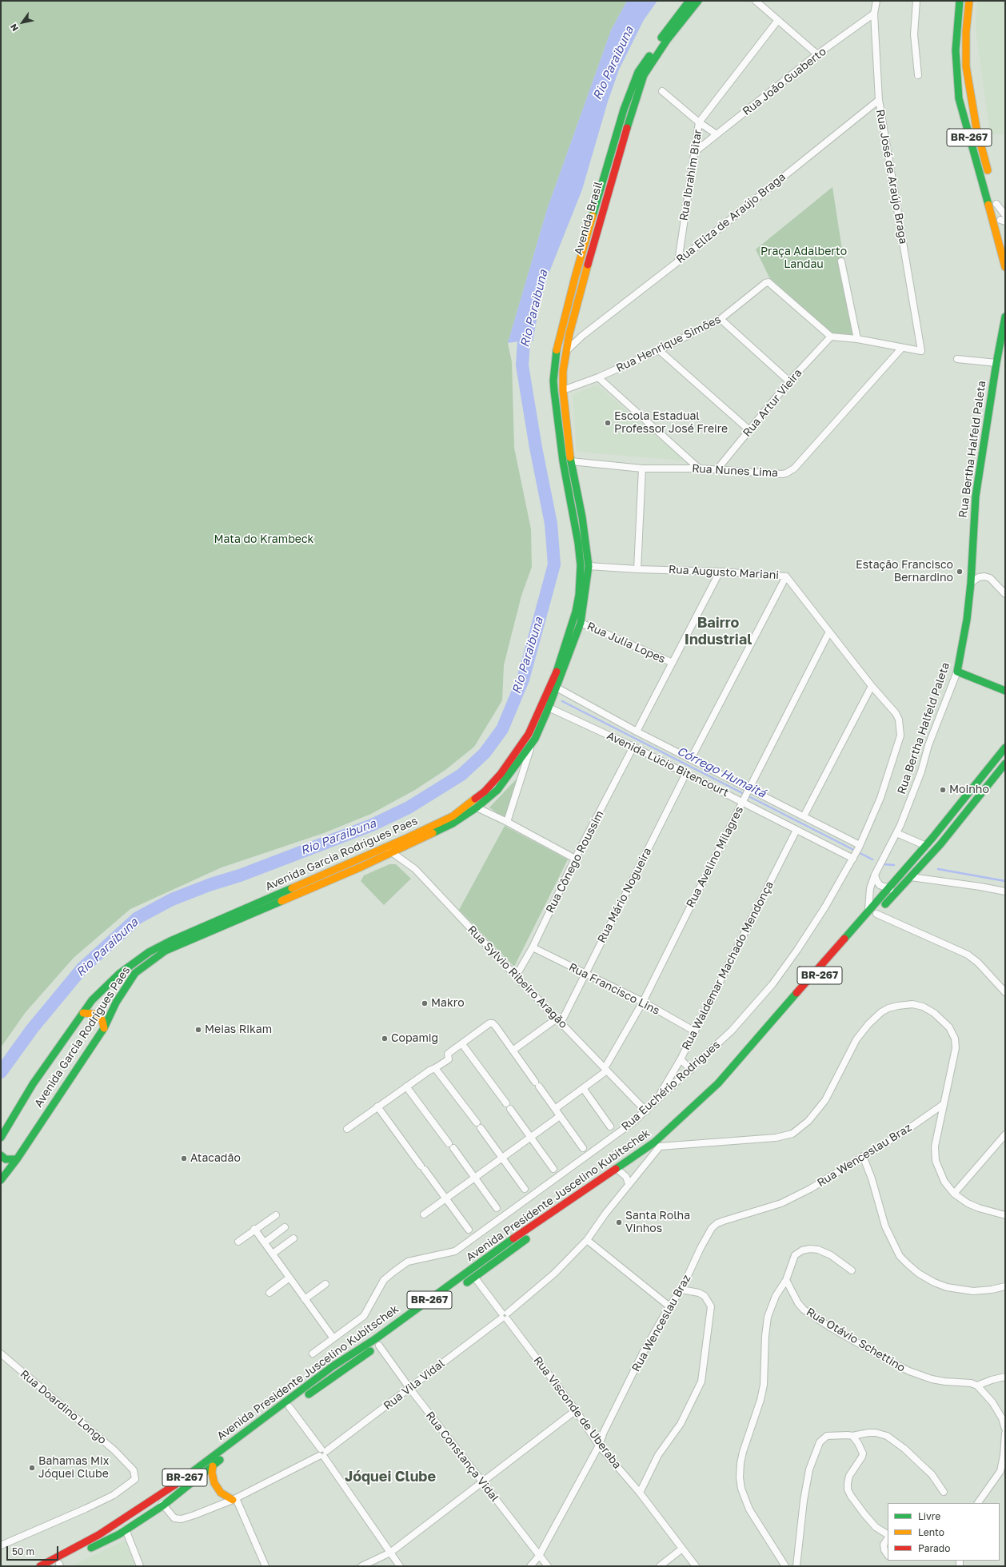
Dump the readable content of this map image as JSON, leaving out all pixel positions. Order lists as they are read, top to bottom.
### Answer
{
  "streets": {
    "main road": [
      "BR-267",
      "Avenida Brasil",
      "Rua Bertha Halfeld Paleta",
      "Avenida Garcia Rodrigues Paes",
      "Avenida Presidente Juscelino Kubitschek"
    ],
    "street": [
      "Rua João Guaberto",
      "Rua Ibrahim Bitar",
      "Rua José de Araújo Braga",
      "Rua Eliza de Araújo Braga",
      "Rua Henrique Simões",
      "Rua Artur Vieira",
      "Rua Nunes Lima",
      "Rua Augusto Mariani",
      "Rua Julia Lopes",
      "Avenida Lúcio Bitencourt",
      "Rua Avelino Milagres",
      "Rua Cônego Roussim",
      "Rua Mário Nogueira",
      "Rua Waldemar Machado Mendonça",
      "Rua Sylvio Ribeiro Aragão",
      "Rua Francisco Lins",
      "Rua Euchério Rodrigues",
      "Rua Wenceslau Braz",
      "Rua Otávio Schettino",
      "Rua Vila Vidal",
      "Rua Doardino Longo",
      "Rua Visconde de Uberaba",
      "Rua Constança Vidal"
    ]
  },
  "crossings": [
    ["Rua João Guaberto", "Rua Ibrahim Bitar"],
    ["Rua João Guaberto", "Rua José de Araújo Braga"],
    ["Rua Ibrahim Bitar", "Rua Eliza de Araújo Braga"],
    ["Rua José de Araújo Braga", "Rua Eliza de Araújo Braga"],
    ["Rua José de Araújo Braga", "Rua Nunes Lima"],
    ["Avenida Brasil", "Rua Eliza de Araújo Braga"],
    ["Avenida Brasil", "Rua Henrique Simões"],
    ["Avenida Brasil", "Rua Nunes Lima"],
    ["Avenida Brasil", "Avenida Garcia Rodrigues Paes"],
    ["Rua Henrique Simões", "Rua Artur Vieira"],
    ["Rua Artur Vieira", "Rua Nunes Lima"],
    ["Rua Bertha Halfeld Paleta", "Avenida Presidente Juscelino Kubitschek"],
    ["Rua Nunes Lima", "Avenida Garcia Rodrigues Paes"],
    ["Rua Augusto Mariani", "Avenida Garcia Rodrigues Paes"],
    ["Rua Augusto Mariani", "Rua Avelino Milagres"],
    ["Rua Augusto Mariani", "Rua Euchério Rodrigues"],
    ["Rua Julia Lopes", "Avenida Garcia Rodrigues Paes"],
    ["Avenida Lúcio Bitencourt", "Avenida Garcia Rodrigues Paes"],
    ["Avenida Lúcio Bitencourt", "Rua Avelino Milagres"],
    ["Avenida Lúcio Bitencourt", "Rua Cônego Roussim"],
    ["Avenida Lúcio Bitencourt", "Rua Mário Nogueira"],
    ["Avenida Lúcio Bitencourt", "Rua Waldemar Machado Mendonça"],
    ["Avenida Lúcio Bitencourt", "Rua Euchério Rodrigues"],
    ["Avenida Garcia Rodrigues Paes", "Rua Sylvio Ribeiro Aragão"],
    ["Rua Avelino Milagres", "Rua Sylvio Ribeiro Aragão"],
    ["Rua Avelino Milagres", "Rua Francisco Lins"],
    ["Rua Cônego Roussim", "Rua Sylvio Ribeiro Aragão"],
    ["Rua Cônego Roussim", "Rua Francisco Lins"],
    ["Rua Mário Nogueira", "Rua Sylvio Ribeiro Aragão"],
    ["Rua Mário Nogueira", "Rua Francisco Lins"],
    ["Rua Waldemar Machado Mendonça", "Rua Francisco Lins"],
    ["Rua Waldemar Machado Mendonça", "Rua Euchério Rodrigues"],
    ["Rua Sylvio Ribeiro Aragão", "Rua Euchério Rodrigues"],
    ["Rua Wenceslau Braz", "Rua Visconde de Uberaba"],
    ["Rua Wenceslau Braz", "Rua Constança Vidal"],
    ["Avenida Presidente Juscelino Kubitschek", "Rua Vila Vidal"],
    ["Avenida Presidente Juscelino Kubitschek", "Rua Visconde de Uberaba"],
    ["Avenida Presidente Juscelino Kubitschek", "Rua Constança Vidal"],
    ["Rua Vila Vidal", "Rua Visconde de Uberaba"],
    ["Rua Vila Vidal", "Rua Constança Vidal"]
  ],
  "districts": ["Bairro Industrial", "Jóquei Clube"],
  "water": ["Rio Paraibuna", "Córrego Humaitá"],
  "parks": ["Praça Adalberto Landau", "Mata do Krambeck"],
  "places": [
    "Escola Estadual Professor José Freire",
    "Estação Francisco Bernardino",
    "Moinho",
    "Makro",
    "Meias Rikam",
    "Copamig",
    "Atacadão",
    "Santa Rolha Vinhos",
    "Bahamas Mix Jóquei Clube"
  ],
  "legend": ["Livre", "Lento", "Parado"],
  "scale_bar": "50 m",
  "north": "bottom left"
}
